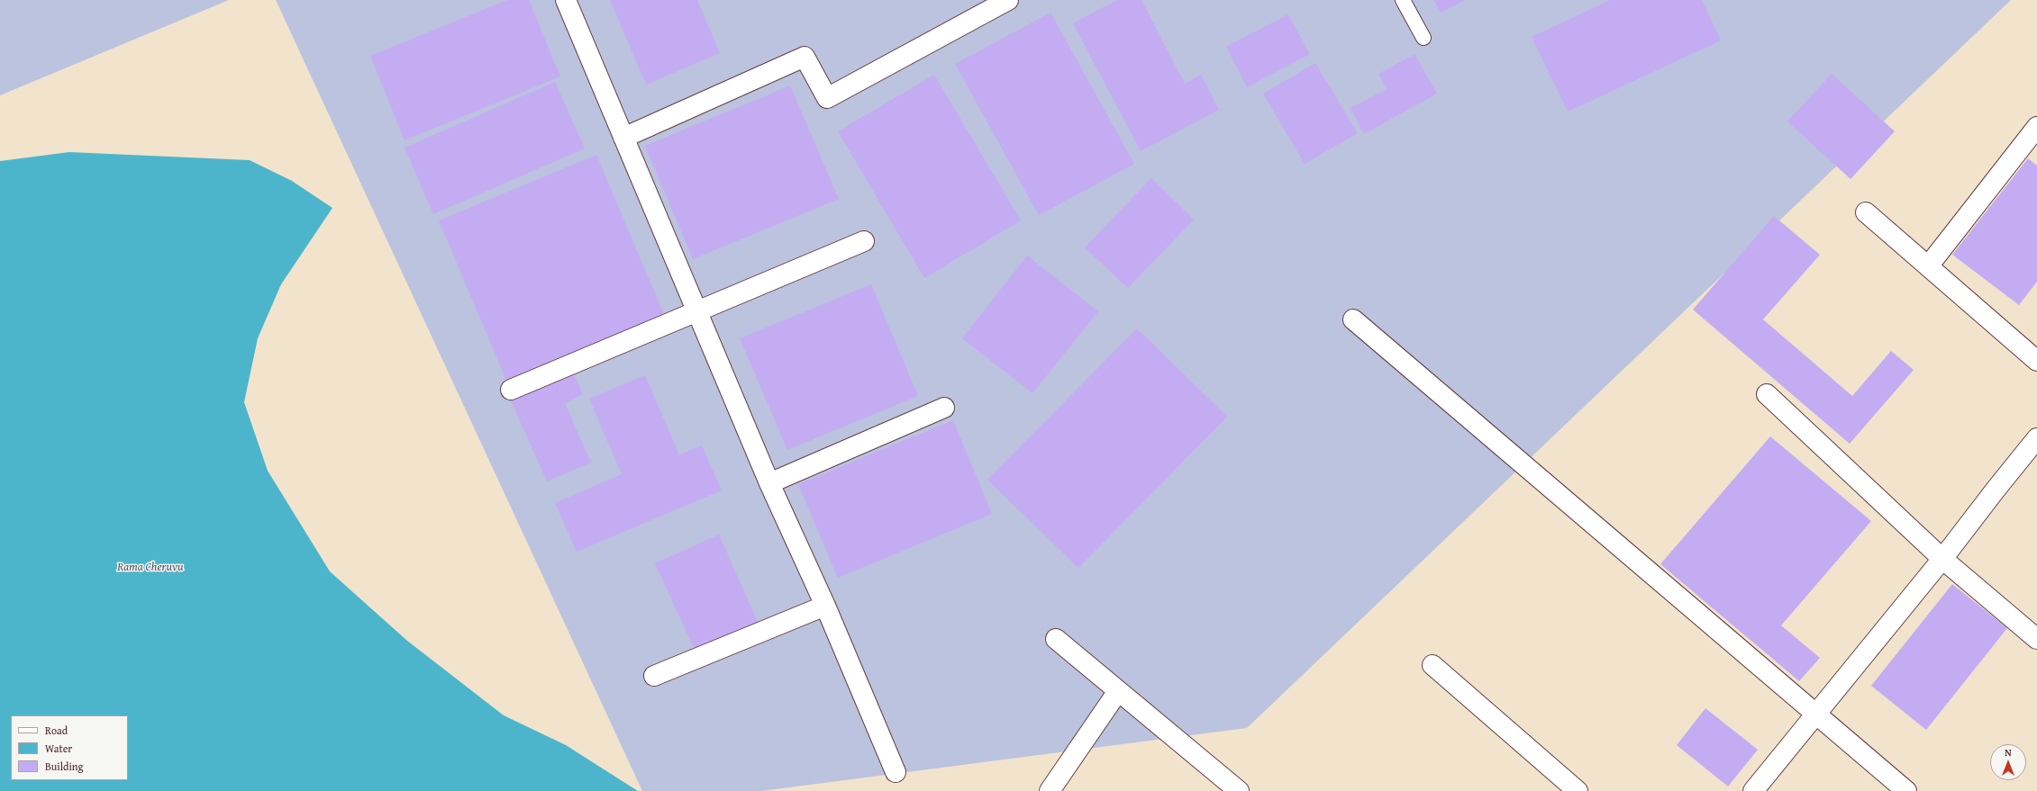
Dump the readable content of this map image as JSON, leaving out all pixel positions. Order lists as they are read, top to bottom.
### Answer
{
  "water": ["Rama Cheruvu"],
  "legend": ["Road", "Water", "Building"],
  "north": "top"
}
